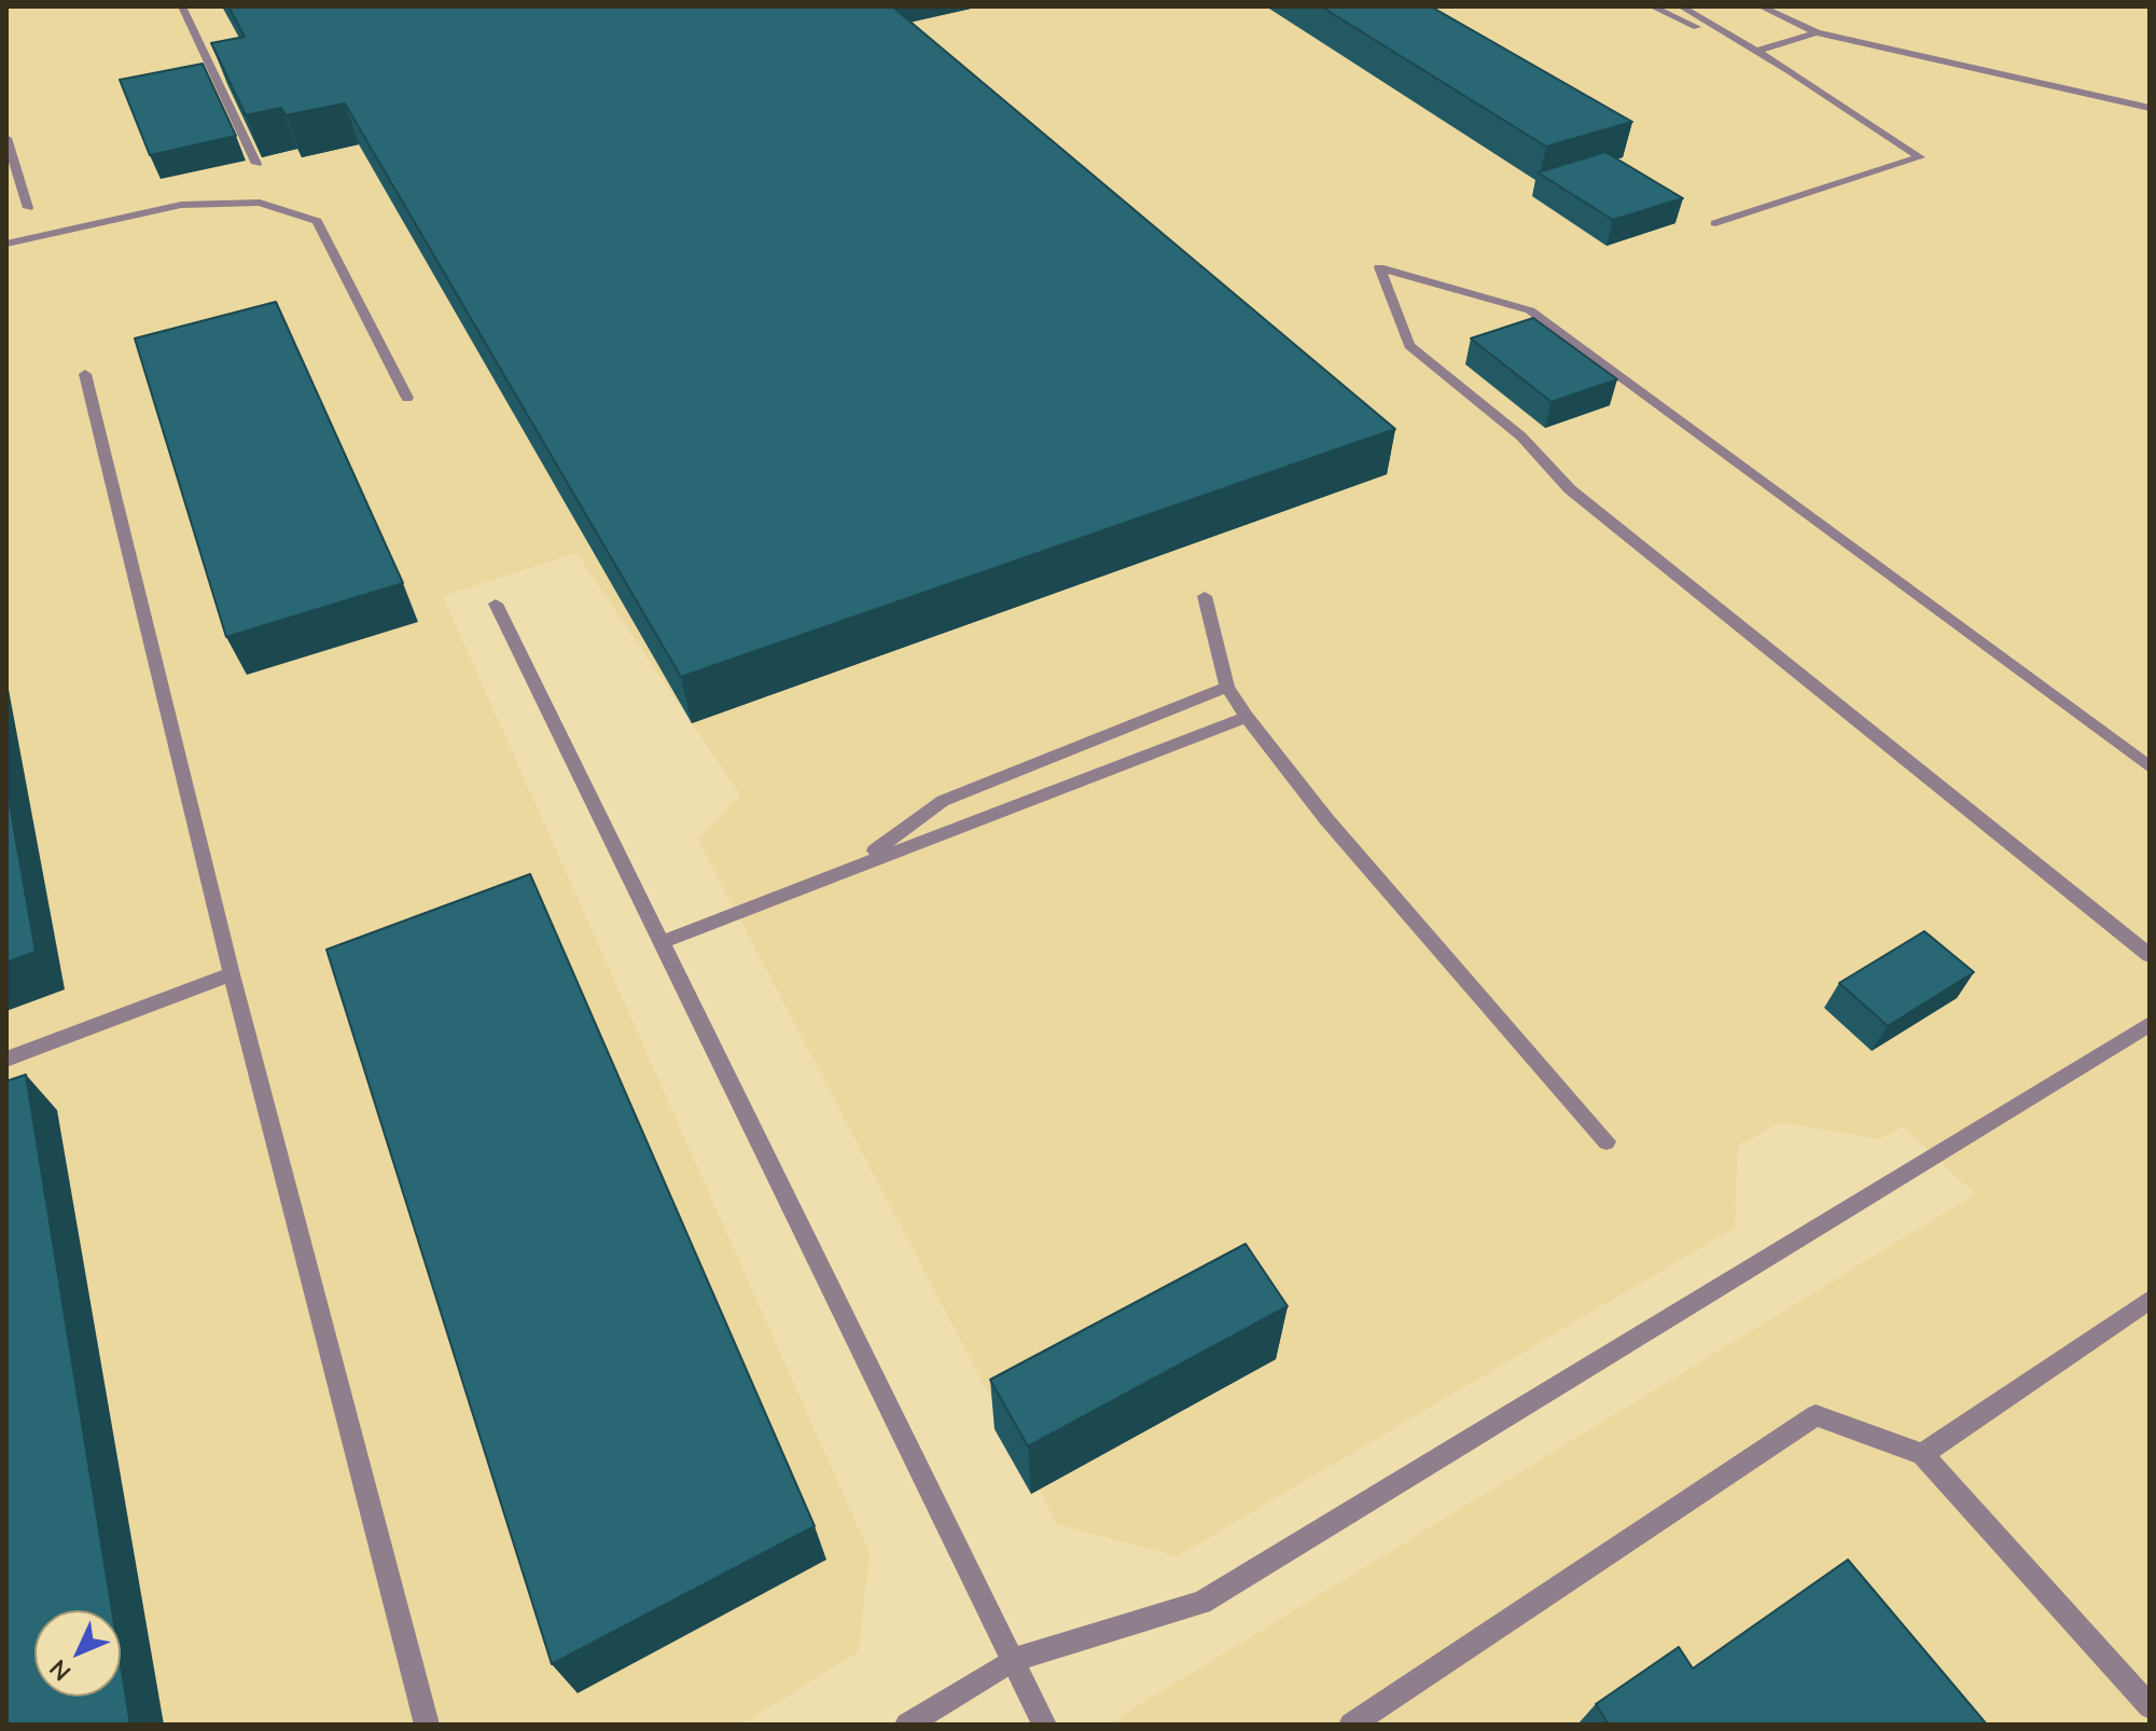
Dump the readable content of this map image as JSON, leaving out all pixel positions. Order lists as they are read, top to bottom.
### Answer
{
  "north": "bottom left"
}
